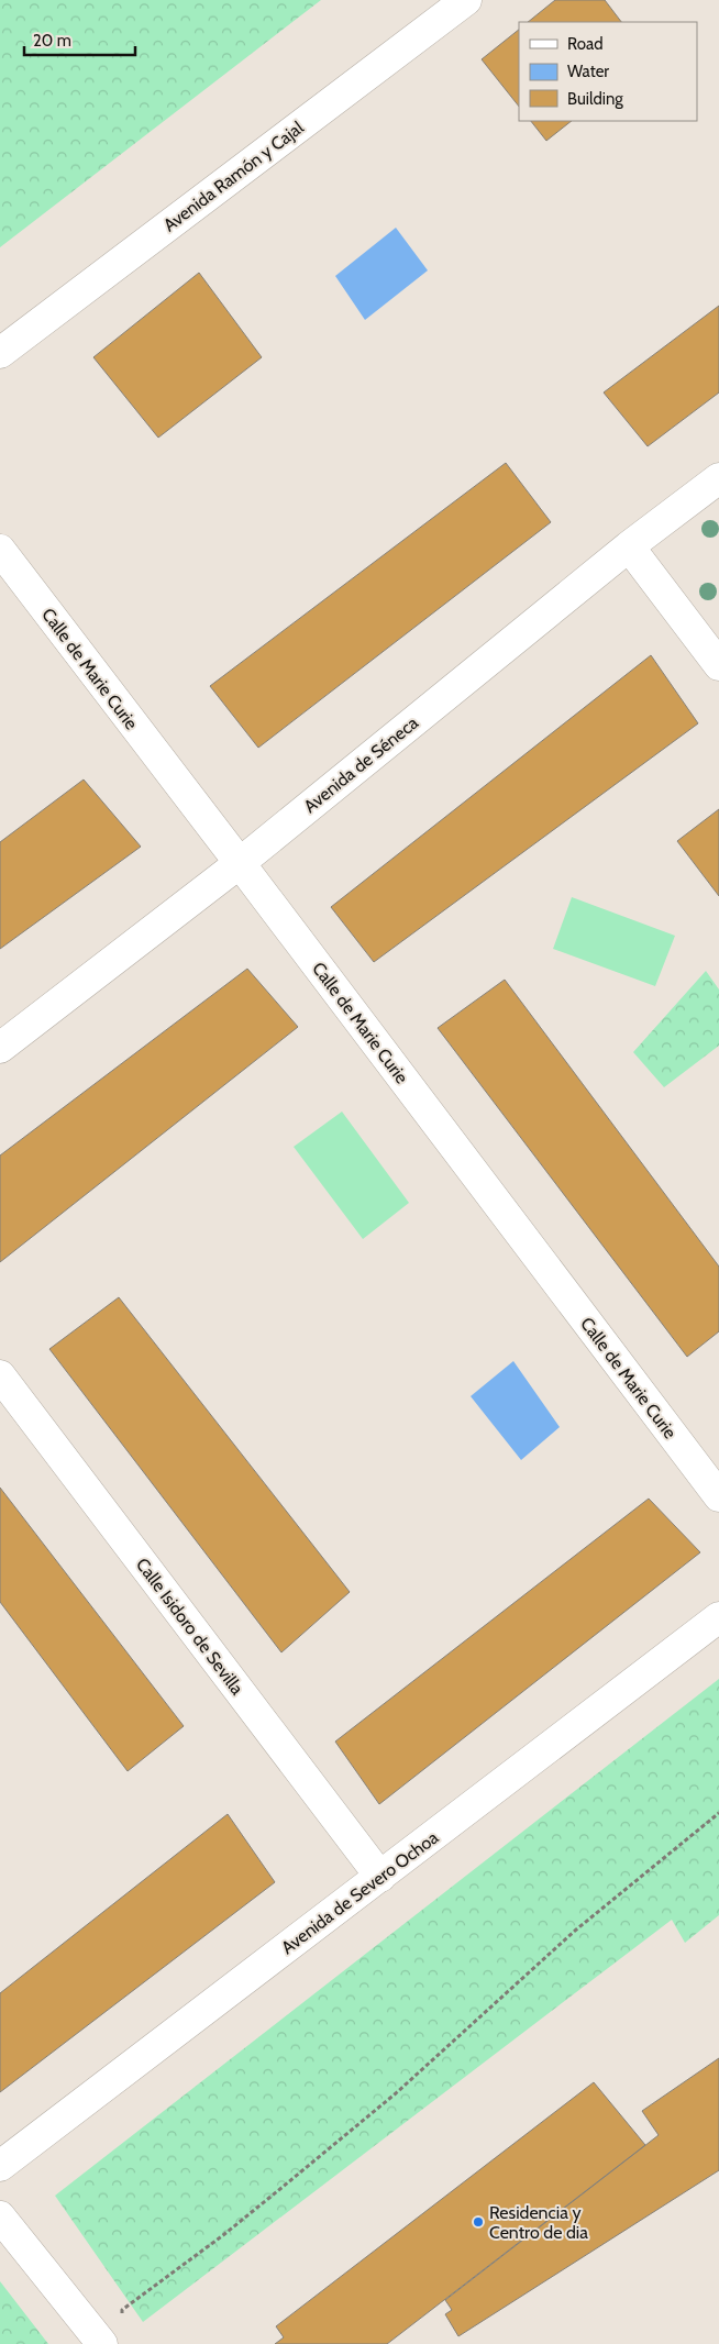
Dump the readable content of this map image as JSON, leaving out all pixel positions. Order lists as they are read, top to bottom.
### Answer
{
  "streets": {
    "street": [
      "Avenida Ramón y Cajal",
      "Calle de Marie Curie",
      "Avenida de Séneca",
      "Calle Isidoro de Sevilla",
      "Avenida de Severo Ochoa"
    ]
  },
  "crossings": [
    ["Calle de Marie Curie", "Avenida de Séneca"],
    ["Calle Isidoro de Sevilla", "Avenida de Severo Ochoa"]
  ],
  "places": ["Residencia y Centro de dia"],
  "legend": ["Road", "Water", "Building"],
  "scale_bar": "20 m"
}
